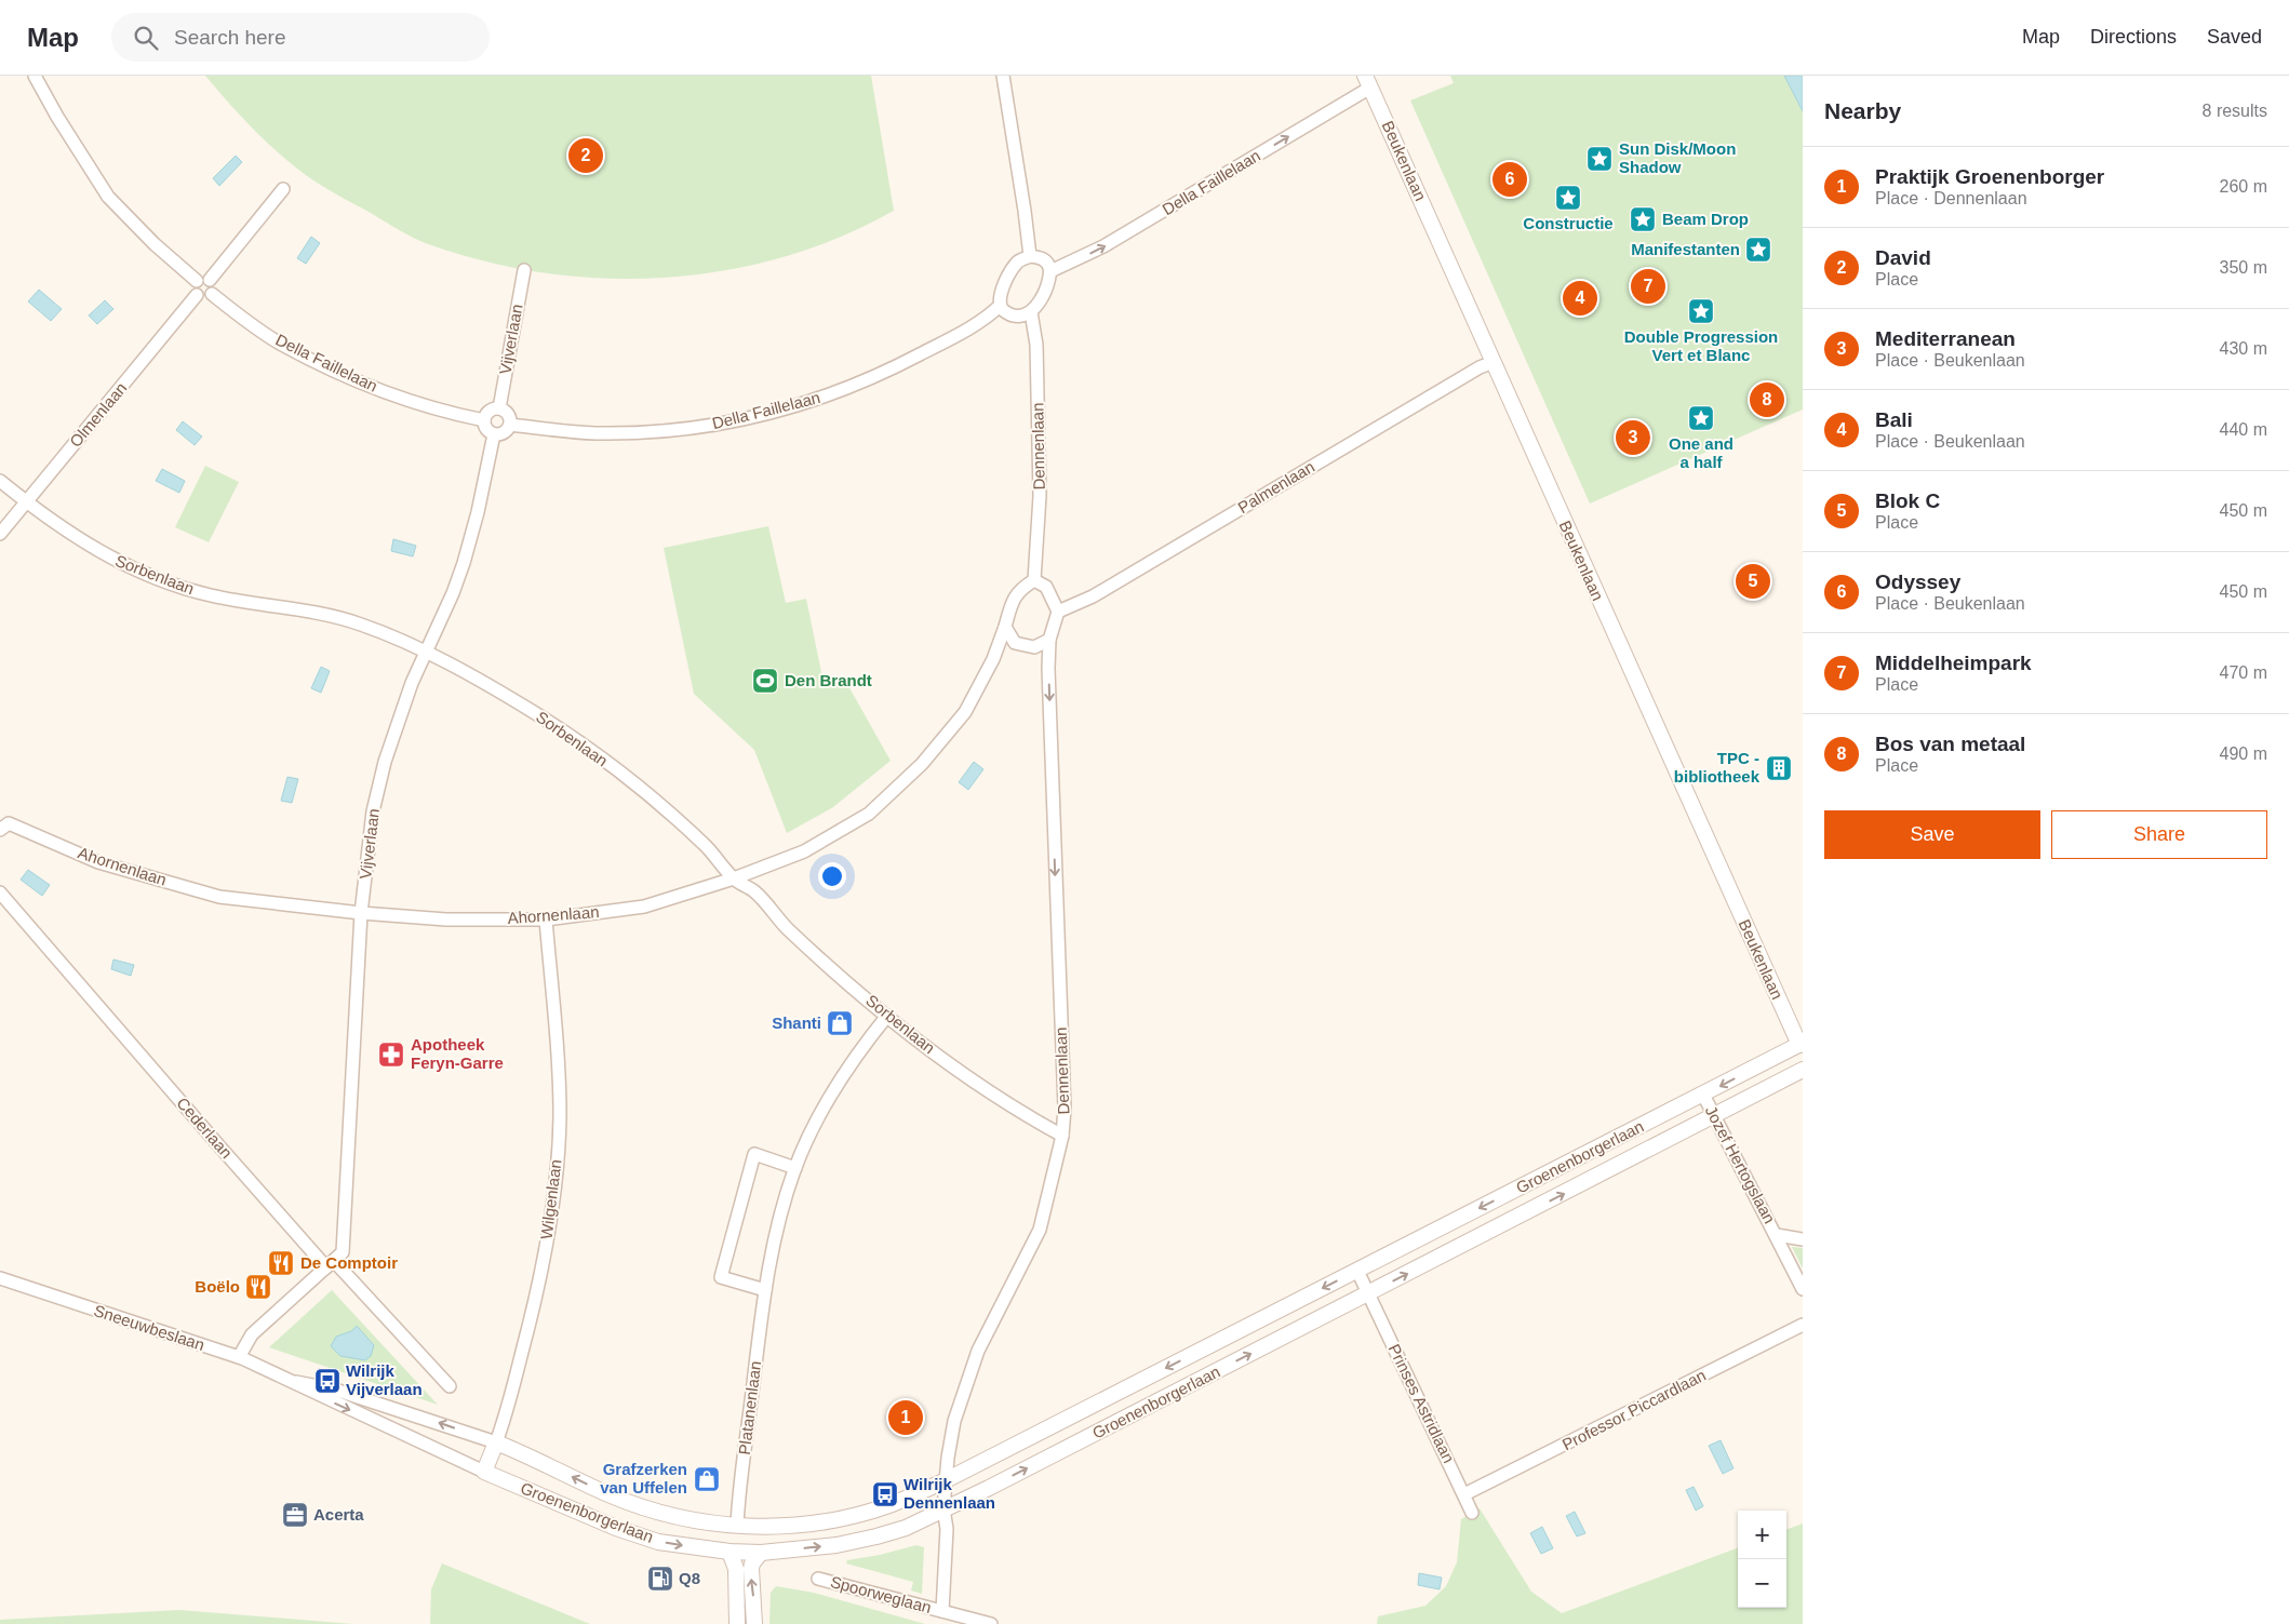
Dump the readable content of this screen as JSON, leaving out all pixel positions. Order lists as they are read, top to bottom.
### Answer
{
  "streets": {
    "street": [
      "Beukenlaan",
      "Della Faillelaan",
      "Vijverlaan",
      "Olmenlaan",
      "Dennenlaan",
      "Palmenlaan",
      "Sorbenlaan",
      "Ahornenlaan",
      "Cederlaan",
      "Groenenborgerlaan",
      "Jozef Hertogslaan",
      "Wilgenlaan",
      "Sneeuwbeslaan",
      "Prinses Astridlaan",
      "Platanenlaan",
      "Professor Piccardlaan",
      "Spoorweglaan"
    ]
  },
  "crossings": [
    ["Beukenlaan", "Della Faillelaan"],
    ["Beukenlaan", "Palmenlaan"],
    ["Beukenlaan", "Groenenborgerlaan"],
    ["Della Faillelaan", "Vijverlaan"],
    ["Della Faillelaan", "Olmenlaan"],
    ["Della Faillelaan", "Dennenlaan"],
    ["Vijverlaan", "Sorbenlaan"],
    ["Vijverlaan", "Ahornenlaan"],
    ["Vijverlaan", "Cederlaan"],
    ["Olmenlaan", "Sorbenlaan"],
    ["Dennenlaan", "Palmenlaan"],
    ["Dennenlaan", "Sorbenlaan"],
    ["Dennenlaan", "Ahornenlaan"],
    ["Dennenlaan", "Groenenborgerlaan"],
    ["Palmenlaan", "Ahornenlaan"],
    ["Sorbenlaan", "Ahornenlaan"],
    ["Sorbenlaan", "Platanenlaan"],
    ["Ahornenlaan", "Wilgenlaan"],
    ["Groenenborgerlaan", "Jozef Hertogslaan"],
    ["Groenenborgerlaan", "Wilgenlaan"],
    ["Groenenborgerlaan", "Sneeuwbeslaan"],
    ["Groenenborgerlaan", "Prinses Astridlaan"],
    ["Groenenborgerlaan", "Platanenlaan"],
    ["Groenenborgerlaan", "Spoorweglaan"],
    ["Wilgenlaan", "Sneeuwbeslaan"],
    ["Prinses Astridlaan", "Professor Piccardlaan"]
  ],
  "one_way": ["Dennenlaan"],
  "places": {
    "place": [
      "Sun Disk/Moon Shadow",
      "Constructie",
      "Beam Drop",
      "Manifestanten",
      "Double Progression Vert et Blanc",
      "One and a half"
    ],
    "sports": ["Den Brandt"],
    "building": ["TPC - bibliotheek"],
    "shop": ["Shanti", "Grafzerken van Uffelen"],
    "pharmacy": ["Apotheek Feryn-Garre"],
    "restaurant": ["De Comptoir", "Boëlo"],
    "bus stop": ["Wilrijk Vijverlaan", "Wilrijk Dennenlaan"],
    "office": ["Acerta"],
    "fuel station": ["Q8"]
  },
  "page": {
    "header": "Map",
    "search": "Search here",
    "nav": ["Map", "Directions", "Saved"],
    "heading": ["Nearby", "8 results"],
    "pins": [
      "2",
      "6",
      "7",
      "4",
      "8",
      "3",
      "5",
      "1"
    ],
    "list": [
      {
        "mark": "1",
        "name": "Praktijk Groenenborger",
        "note": "Place · Dennenlaan",
        "value": "260 m"
      },
      {
        "mark": "2",
        "name": "David",
        "note": "Place",
        "value": "350 m"
      },
      {
        "mark": "3",
        "name": "Mediterranean",
        "note": "Place · Beukenlaan",
        "value": "430 m"
      },
      {
        "mark": "4",
        "name": "Bali",
        "note": "Place · Beukenlaan",
        "value": "440 m"
      },
      {
        "mark": "5",
        "name": "Blok C",
        "note": "Place",
        "value": "450 m"
      },
      {
        "mark": "6",
        "name": "Odyssey",
        "note": "Place · Beukenlaan",
        "value": "450 m"
      },
      {
        "mark": "7",
        "name": "Middelheimpark",
        "note": "Place",
        "value": "470 m"
      },
      {
        "mark": "8",
        "name": "Bos van metaal",
        "note": "Place",
        "value": "490 m"
      }
    ],
    "buttons": ["Save", "Share"],
    "map_buttons": ["+", "−"]
  }
}
